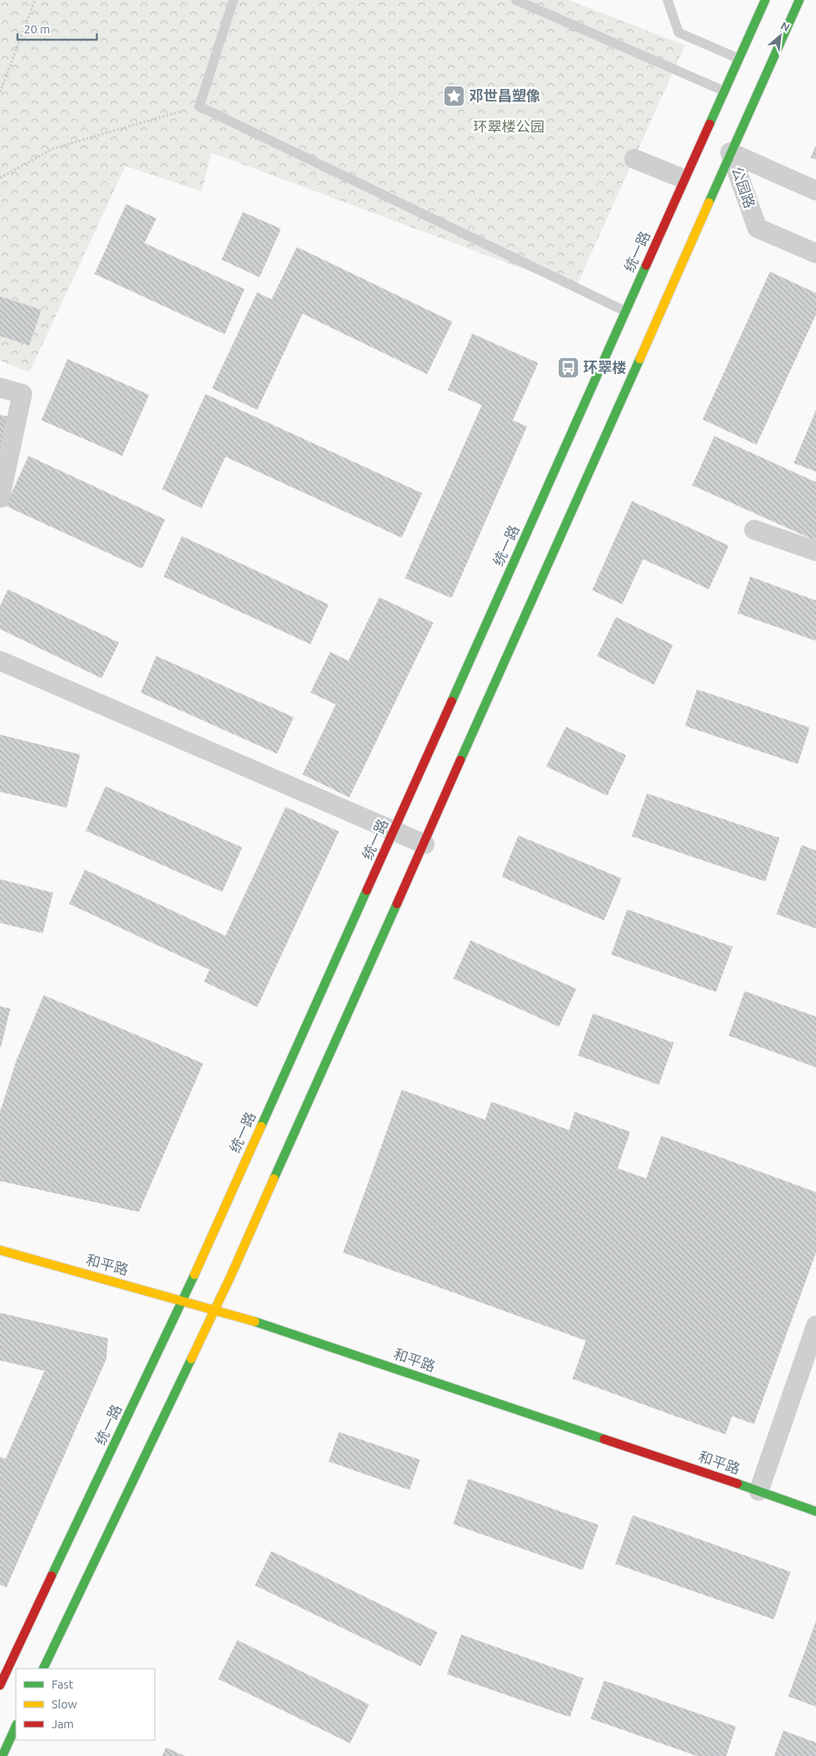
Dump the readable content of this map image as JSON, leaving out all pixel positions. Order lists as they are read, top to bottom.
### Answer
{
  "streets": {
    "main road": ["统一路", "和平路"],
    "street": ["公园路"]
  },
  "crossings": [
    ["统一路", "和平路"]
  ],
  "parks": ["环翠楼公园"],
  "places": {
    "place": ["邓世昌塑像"],
    "bus stop": ["环翠楼"]
  },
  "legend": ["Fast", "Slow", "Jam"],
  "scale_bar": "20 m",
  "north": "top right"
}
